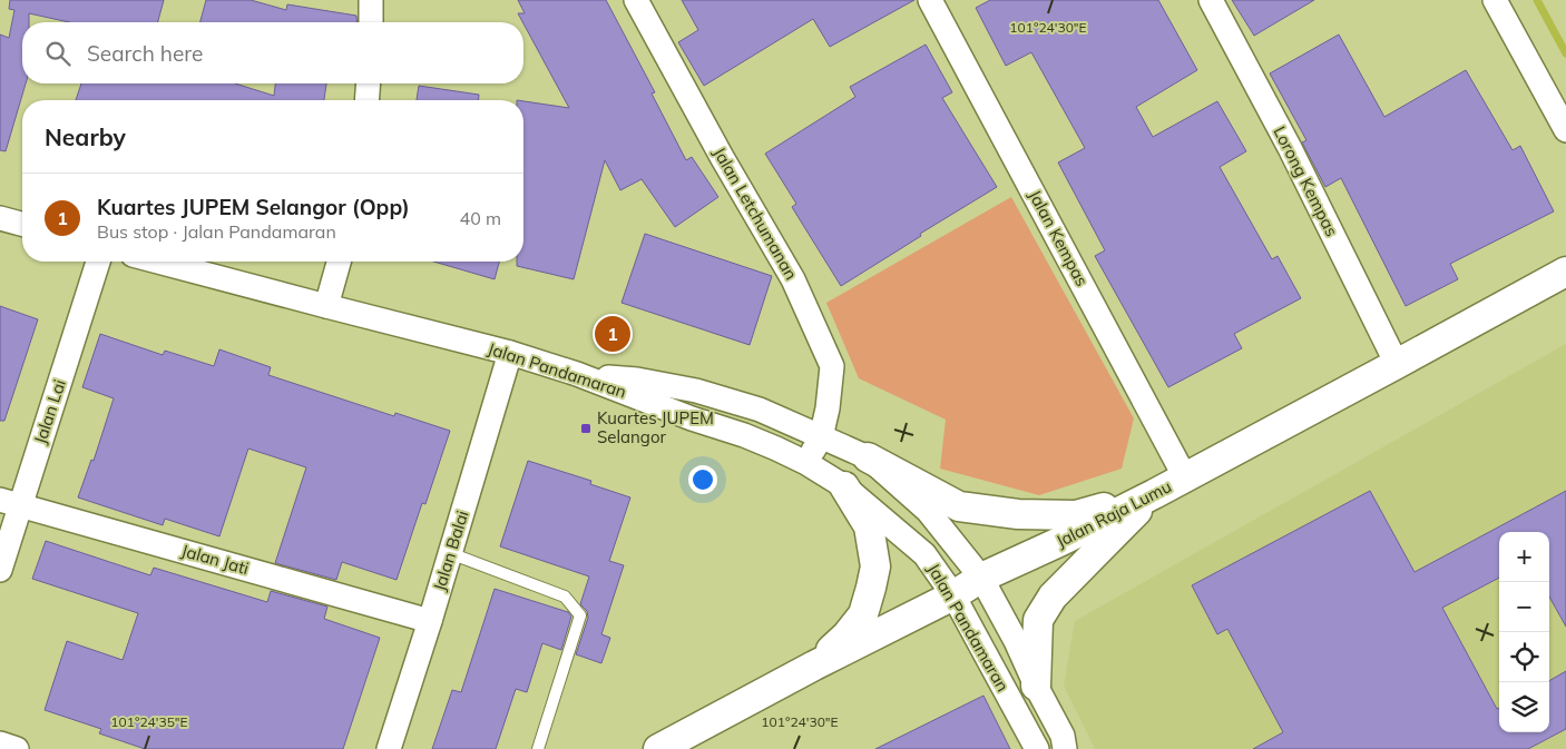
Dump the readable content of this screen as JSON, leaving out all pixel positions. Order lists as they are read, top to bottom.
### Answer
{
  "streets": {
    "street": [
      "Lorong Kempas",
      "Jalan Letchumanan",
      "Jalan Kempas",
      "Jalan Pandamaran",
      "Jalan Lai",
      "Jalan Raja Lumu",
      "Jalan Balai",
      "Jalan Jati"
    ]
  },
  "crossings": [
    ["Lorong Kempas", "Jalan Raja Lumu"],
    ["Jalan Letchumanan", "Jalan Pandamaran"],
    ["Jalan Kempas", "Jalan Raja Lumu"],
    ["Jalan Pandamaran", "Jalan Raja Lumu"],
    ["Jalan Pandamaran", "Jalan Balai"],
    ["Jalan Lai", "Jalan Jati"],
    ["Jalan Balai", "Jalan Jati"]
  ],
  "places": {
    "transit": ["Kuartes JUPEM Selangor"]
  },
  "page": {
    "search": "Search here",
    "heading": "Nearby",
    "list": [
      {
        "mark": "1",
        "name": "Kuartes JUPEM Selangor (Opp)",
        "note": "Bus stop · Jalan Pandamaran",
        "value": "40 m"
      }
    ],
    "pins": "1",
    "map_buttons": ["+", "−"]
  },
  "coordinates": ["101°24'30\"E", "101°24'35\"E"]
}
